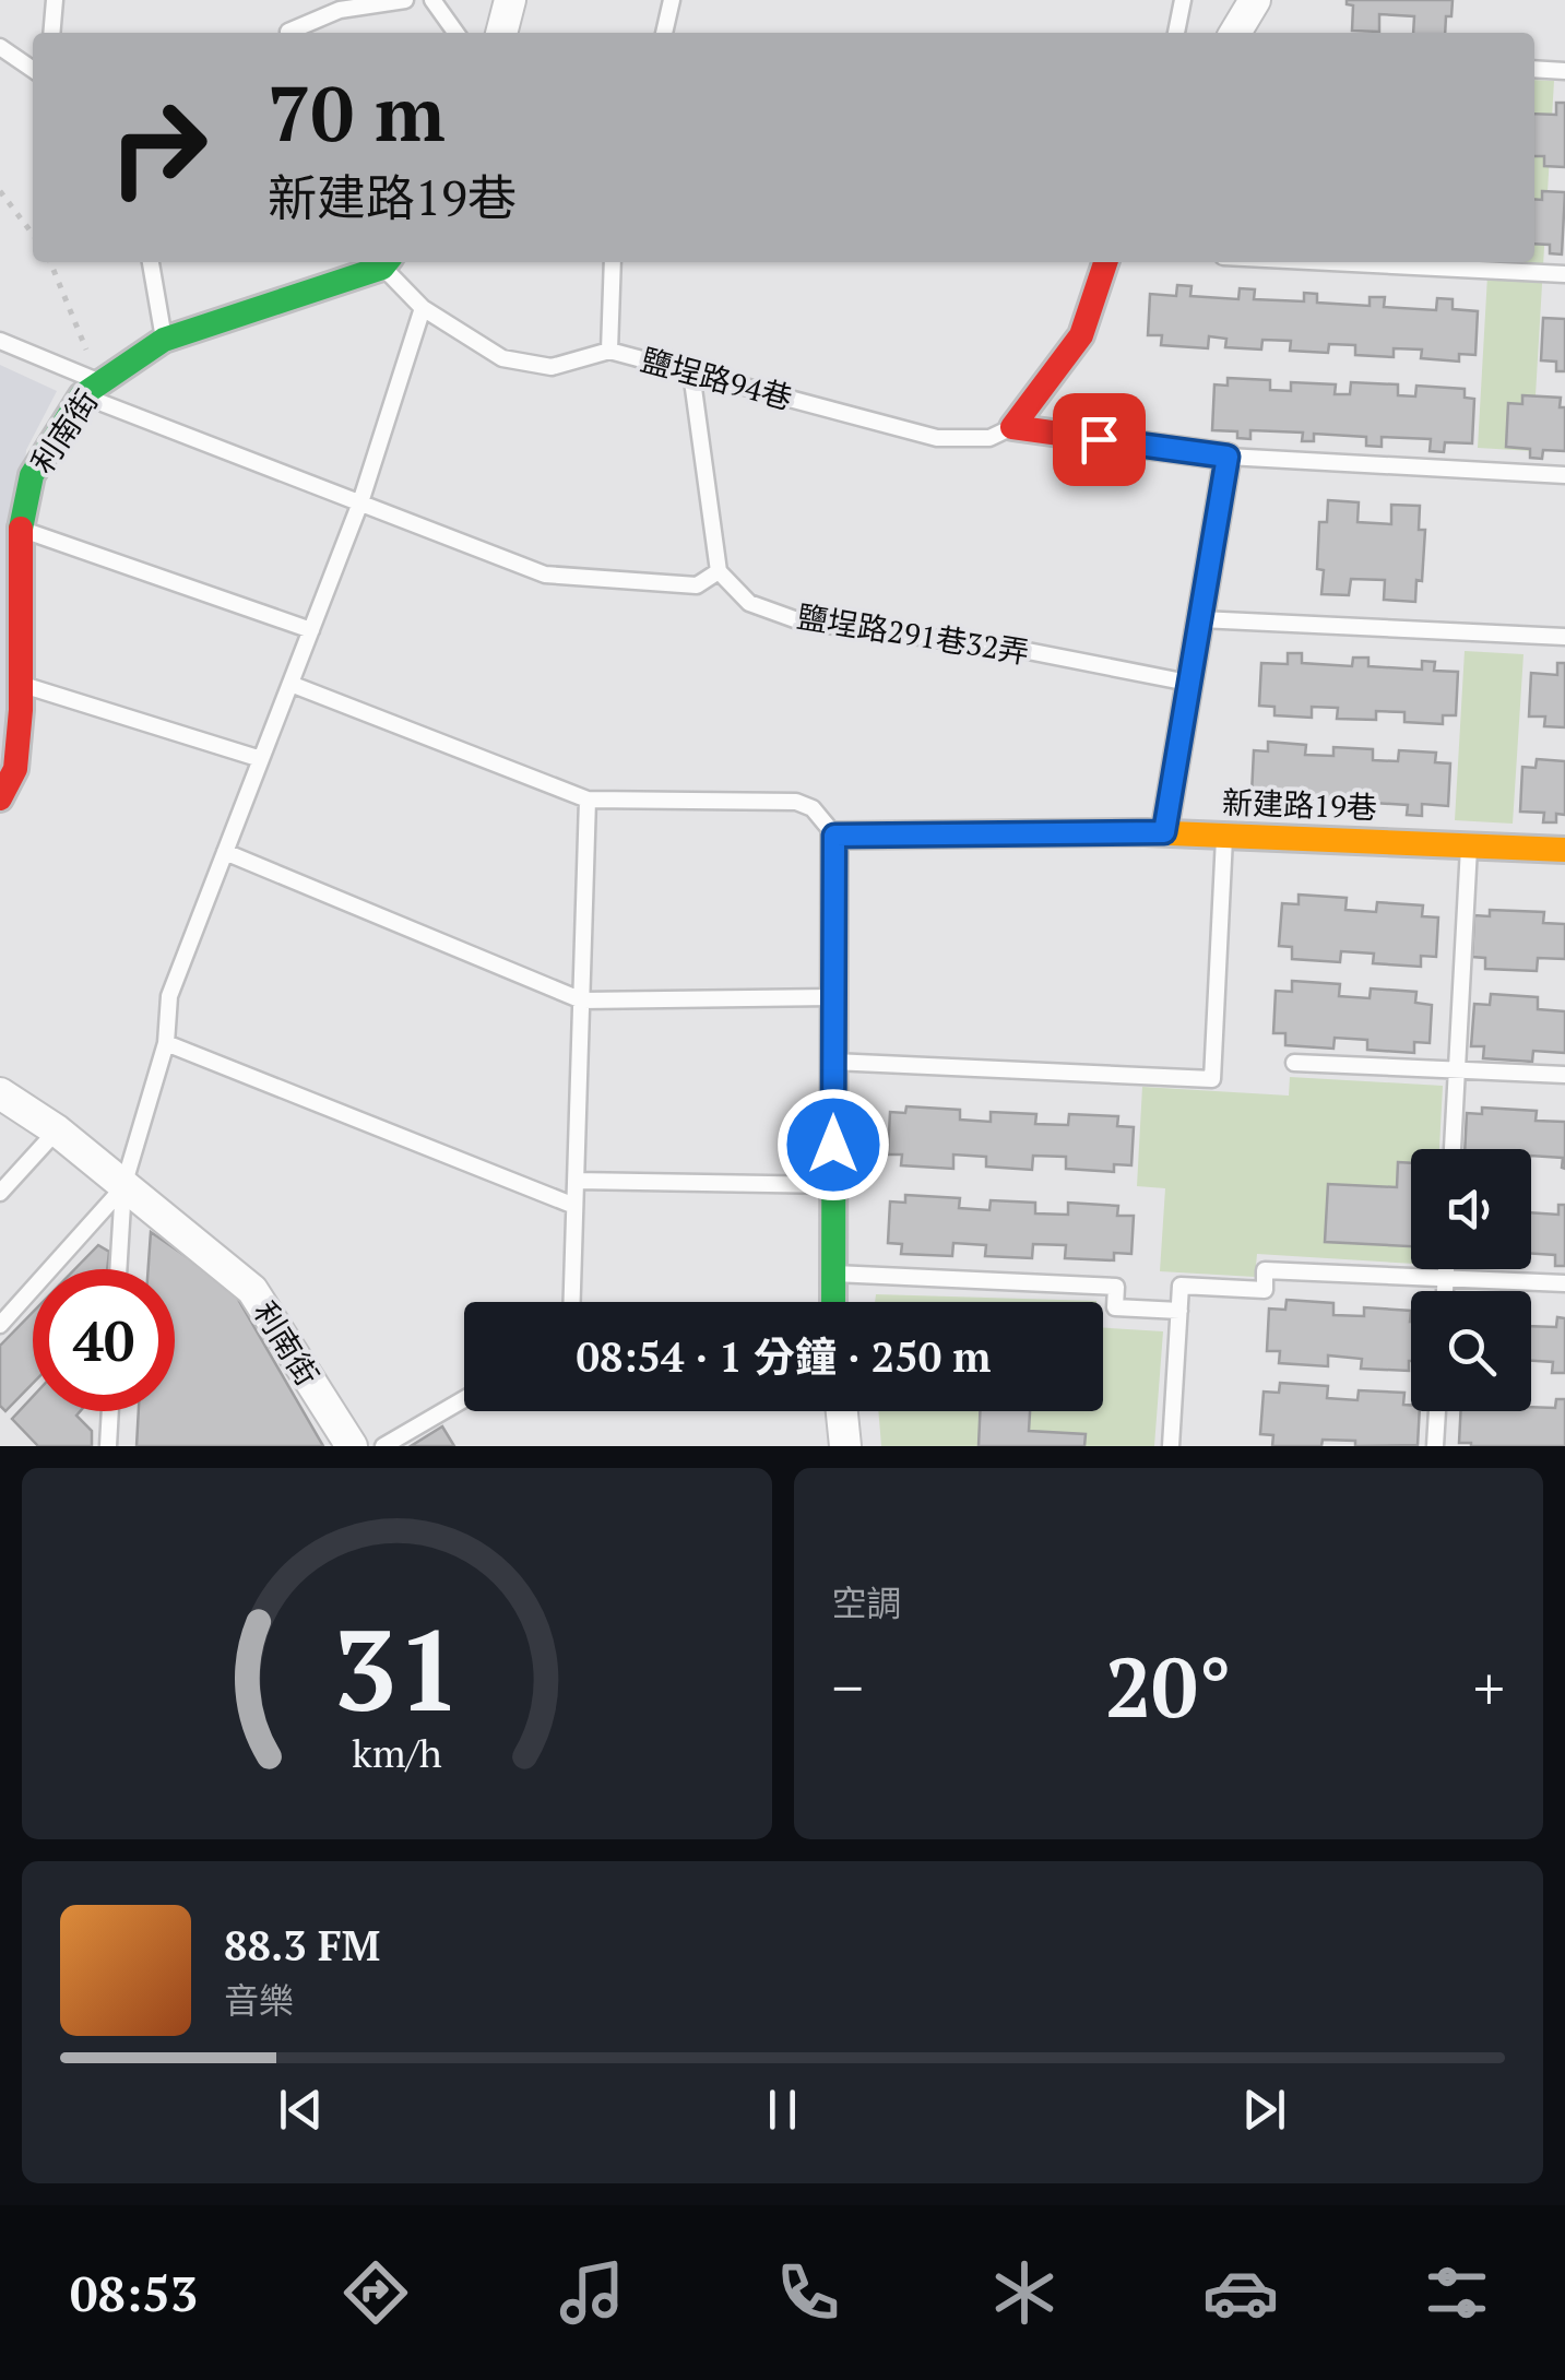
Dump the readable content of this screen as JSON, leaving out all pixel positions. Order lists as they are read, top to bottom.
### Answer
{
  "streets": {
    "street": ["鹽埕路94巷", "利南街", "新建路19巷"],
    "lane": ["鹽埕路291巷32弄"]
  },
  "crossings": [
    ["鹽埕路94巷", "利南街"]
  ],
  "page": {
    "turn": ["70 m", "新建路19巷"],
    "limit": "40",
    "trip": "08:54 · 1 分鐘 · 250 m",
    "tile": "空調",
    "heat": ["−", "20°", "+"],
    "song": ["88.3 FM", "音樂"],
    "tabs": "08:53",
    "gauge": ["31", "km/h"]
  }
}
